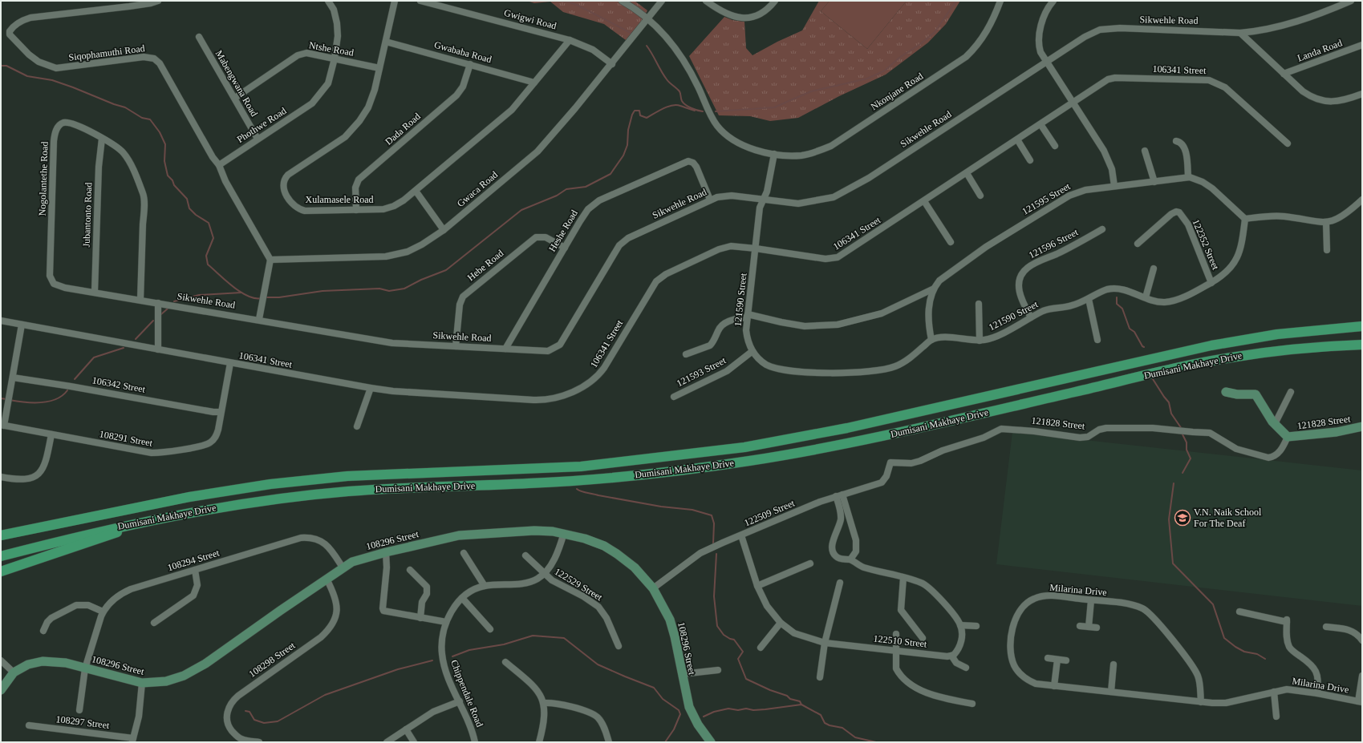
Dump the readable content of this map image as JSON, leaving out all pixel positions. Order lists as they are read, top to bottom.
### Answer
{
  "streets": {
    "main road": ["Dumisani Makhaye Drive"],
    "street": [
      "Gwigwi Road",
      "Sikwehle Road",
      "Ntshe Road",
      "Landa Road",
      "Gwababa Road",
      "Siqophamuthi Road",
      "106341 Street",
      "Mabengwana Road",
      "Nkonjane Road",
      "Phothwe Road",
      "Dada Road",
      "Nogolantethe Road",
      "Gwaca Road",
      "121595 Street",
      "Xulamasele Road",
      "Jubantonto Road",
      "Heshe Road",
      "121596 Street",
      "122352 Street",
      "Hebe Road",
      "121590 Street",
      "121593 Street",
      "106342 Street",
      "121828 Street",
      "108291 Street",
      "122509 Street",
      "108296 Street",
      "108294 Street",
      "122529 Street",
      "Milarina Drive",
      "122510 Street",
      "108298 Street",
      "Chippendale Road",
      "108297 Street"
    ]
  },
  "crossings": [
    ["Gwigwi Road", "Gwaca Road"],
    ["Gwigwi Road", "Xulamasele Road"],
    ["Sikwehle Road", "Nogolantethe Road"],
    ["Sikwehle Road", "Jubantonto Road"],
    ["Sikwehle Road", "Heshe Road"],
    ["Sikwehle Road", "Hebe Road"],
    ["Ntshe Road", "Mabengwana Road"],
    ["Ntshe Road", "Phothwe Road"],
    ["Ntshe Road", "Xulamasele Road"],
    ["Gwababa Road", "Dada Road"],
    ["Gwababa Road", "Xulamasele Road"],
    ["Siqophamuthi Road", "Phothwe Road"],
    ["106341 Street", "121590 Street"],
    ["106341 Street", "108291 Street"],
    ["Mabengwana Road", "Phothwe Road"],
    ["Nkonjane Road", "Gwaca Road"],
    ["Dada Road", "Xulamasele Road"],
    ["Nogolantethe Road", "Jubantonto Road"],
    ["121595 Street", "121590 Street"],
    ["Heshe Road", "Hebe Road"],
    ["121596 Street", "121590 Street"],
    ["122352 Street", "121590 Street"],
    ["121590 Street", "121593 Street"],
    ["106342 Street", "108291 Street"],
    ["121828 Street", "122509 Street"],
    ["122509 Street", "108296 Street"],
    ["122509 Street", "122510 Street"],
    ["108296 Street", "108294 Street"],
    ["108296 Street", "108298 Street"],
    ["108296 Street", "Chippendale Road"],
    ["122529 Street", "Chippendale Road"]
  ],
  "places": {
    "school or university": ["V.N. Naik School For The Deaf"]
  }
}
